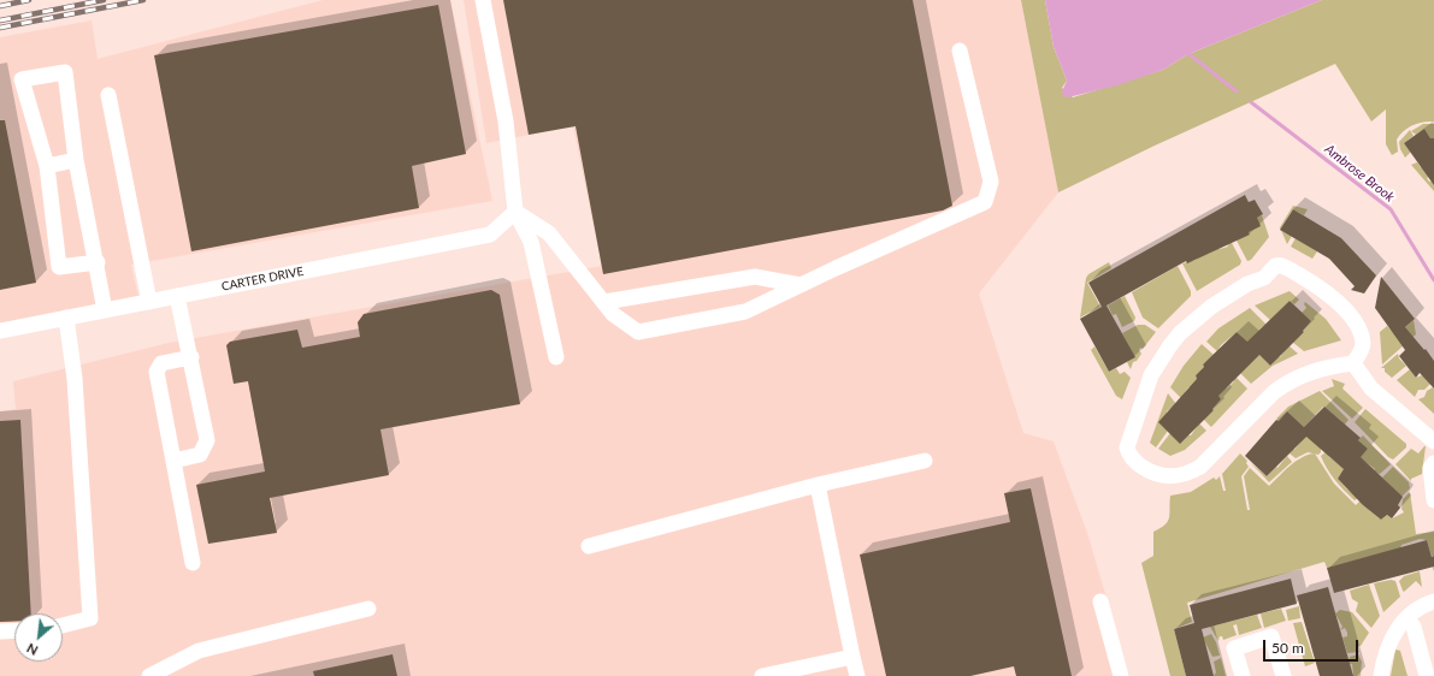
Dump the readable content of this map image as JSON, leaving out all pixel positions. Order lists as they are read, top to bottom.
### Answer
{
  "streets": {
    "street": ["CARTER DRIVE"]
  },
  "water": ["Ambrose Brook"],
  "scale_bar": "50 m",
  "north": "bottom left"
}
